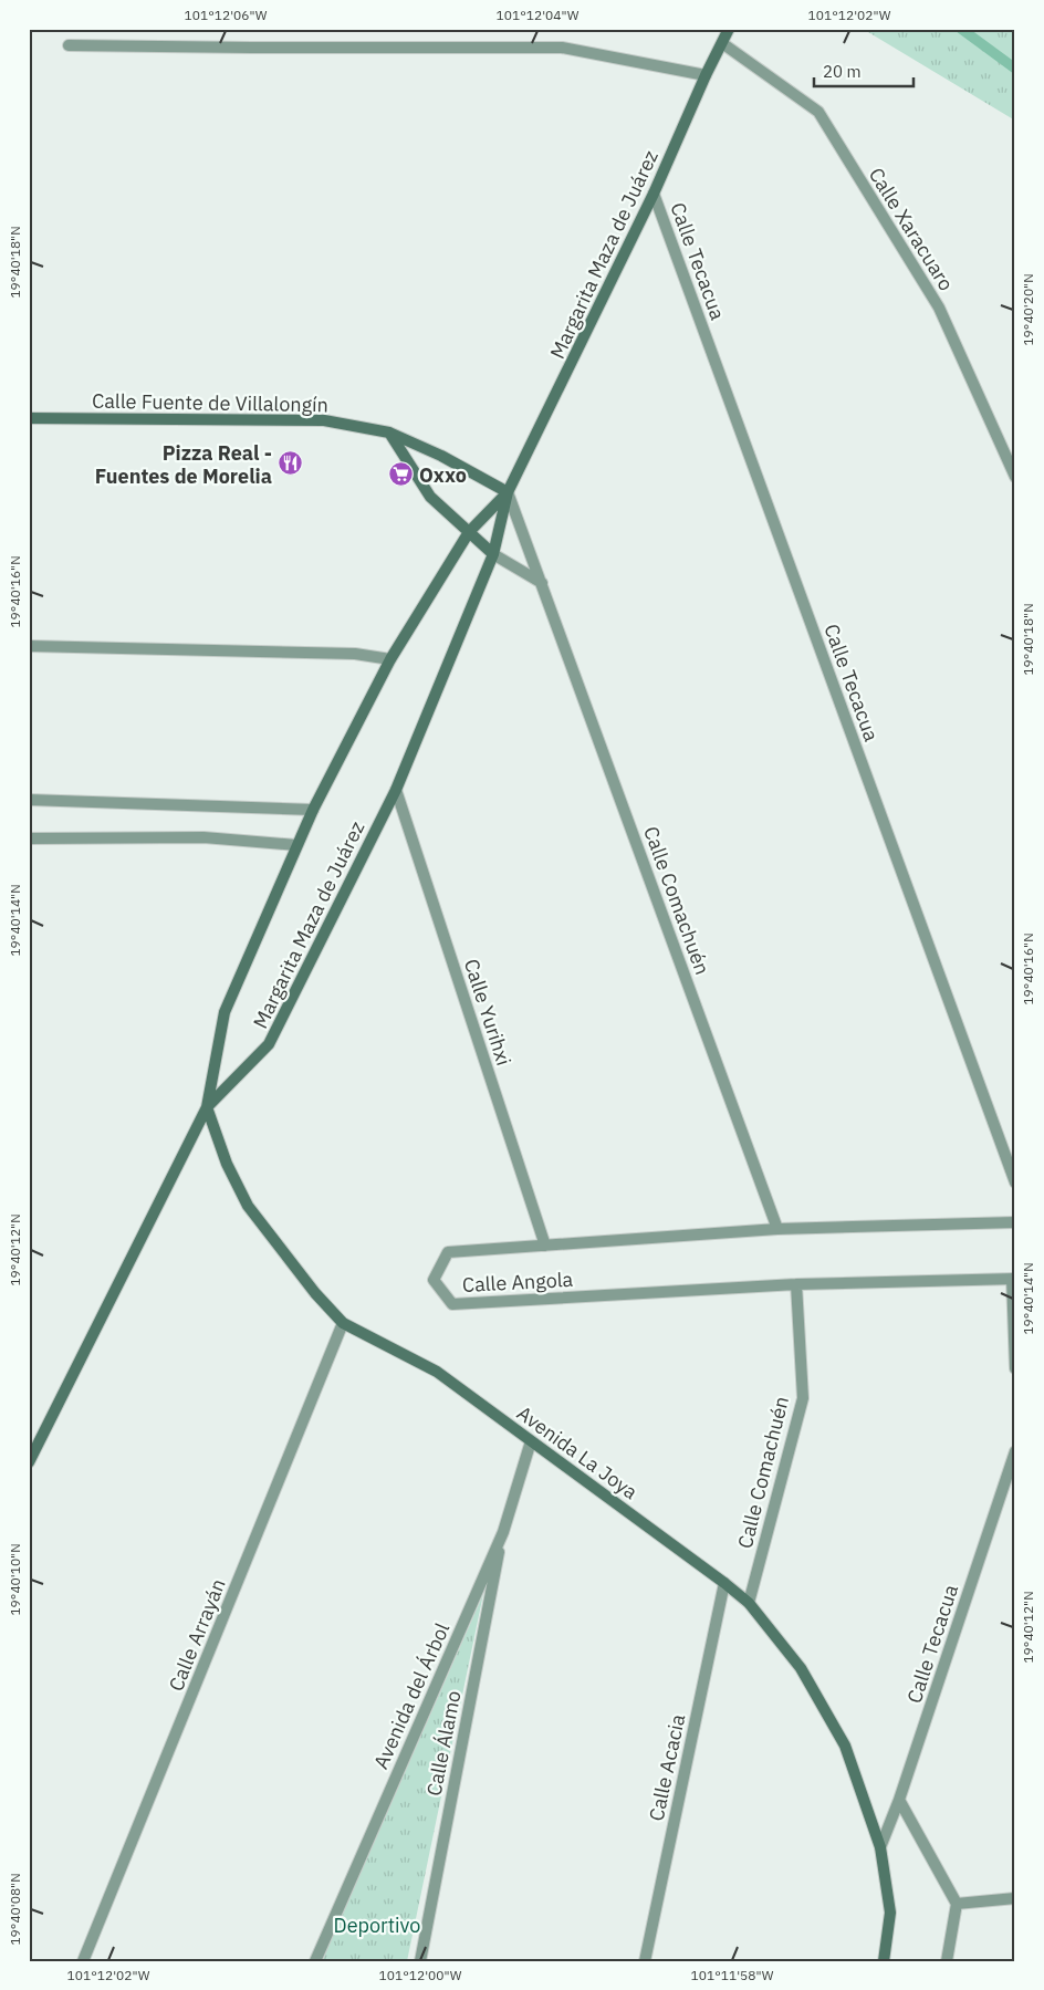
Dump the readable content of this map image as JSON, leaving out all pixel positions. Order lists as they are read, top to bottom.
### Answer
{
  "streets": {
    "main road": ["Margarita Maza de Juárez", "Calle Fuente de Villalongín", "Avenida La Joya"],
    "street": [
      "Calle Xaracuaro",
      "Calle Tecacua",
      "Calle Comachuén",
      "Calle Yurihxi",
      "Calle Angola",
      "Calle Arrayán",
      "Avenida del Árbol",
      "Calle Álamo",
      "Calle Acacia"
    ]
  },
  "crossings": [
    ["Calle Xaracuaro", "Margarita Maza de Juárez"],
    ["Margarita Maza de Juárez", "Calle Tecacua"],
    ["Margarita Maza de Juárez", "Calle Fuente de Villalongín"],
    ["Margarita Maza de Juárez", "Calle Comachuén"],
    ["Margarita Maza de Juárez", "Calle Yurihxi"],
    ["Margarita Maza de Juárez", "Avenida La Joya"],
    ["Calle Tecacua", "Avenida La Joya"],
    ["Calle Fuente de Villalongín", "Calle Comachuén"],
    ["Calle Comachuén", "Calle Angola"],
    ["Calle Comachuén", "Avenida La Joya"],
    ["Calle Yurihxi", "Calle Angola"],
    ["Avenida La Joya", "Calle Arrayán"],
    ["Avenida La Joya", "Avenida del Árbol"],
    ["Avenida La Joya", "Calle Acacia"],
    ["Avenida del Árbol", "Calle Álamo"]
  ],
  "parks": ["Deportivo"],
  "places": {
    "restaurant": ["Pizza Real - Fuentes de Morelia"],
    "supermarket": ["Oxxo"]
  },
  "scale_bar": "20 m",
  "coordinates": [
    "101°12'06\"W",
    "101°12'04\"W",
    "101°12'02\"W",
    "19°40'18\"N",
    "19°40'20\"N",
    "19°40'16\"N",
    "19°40'14\"N",
    "19°40'12\"N",
    "19°40'10\"N",
    "19°40'08\"N",
    "101°12'00\"W",
    "101°11'58\"W"
  ]
}
